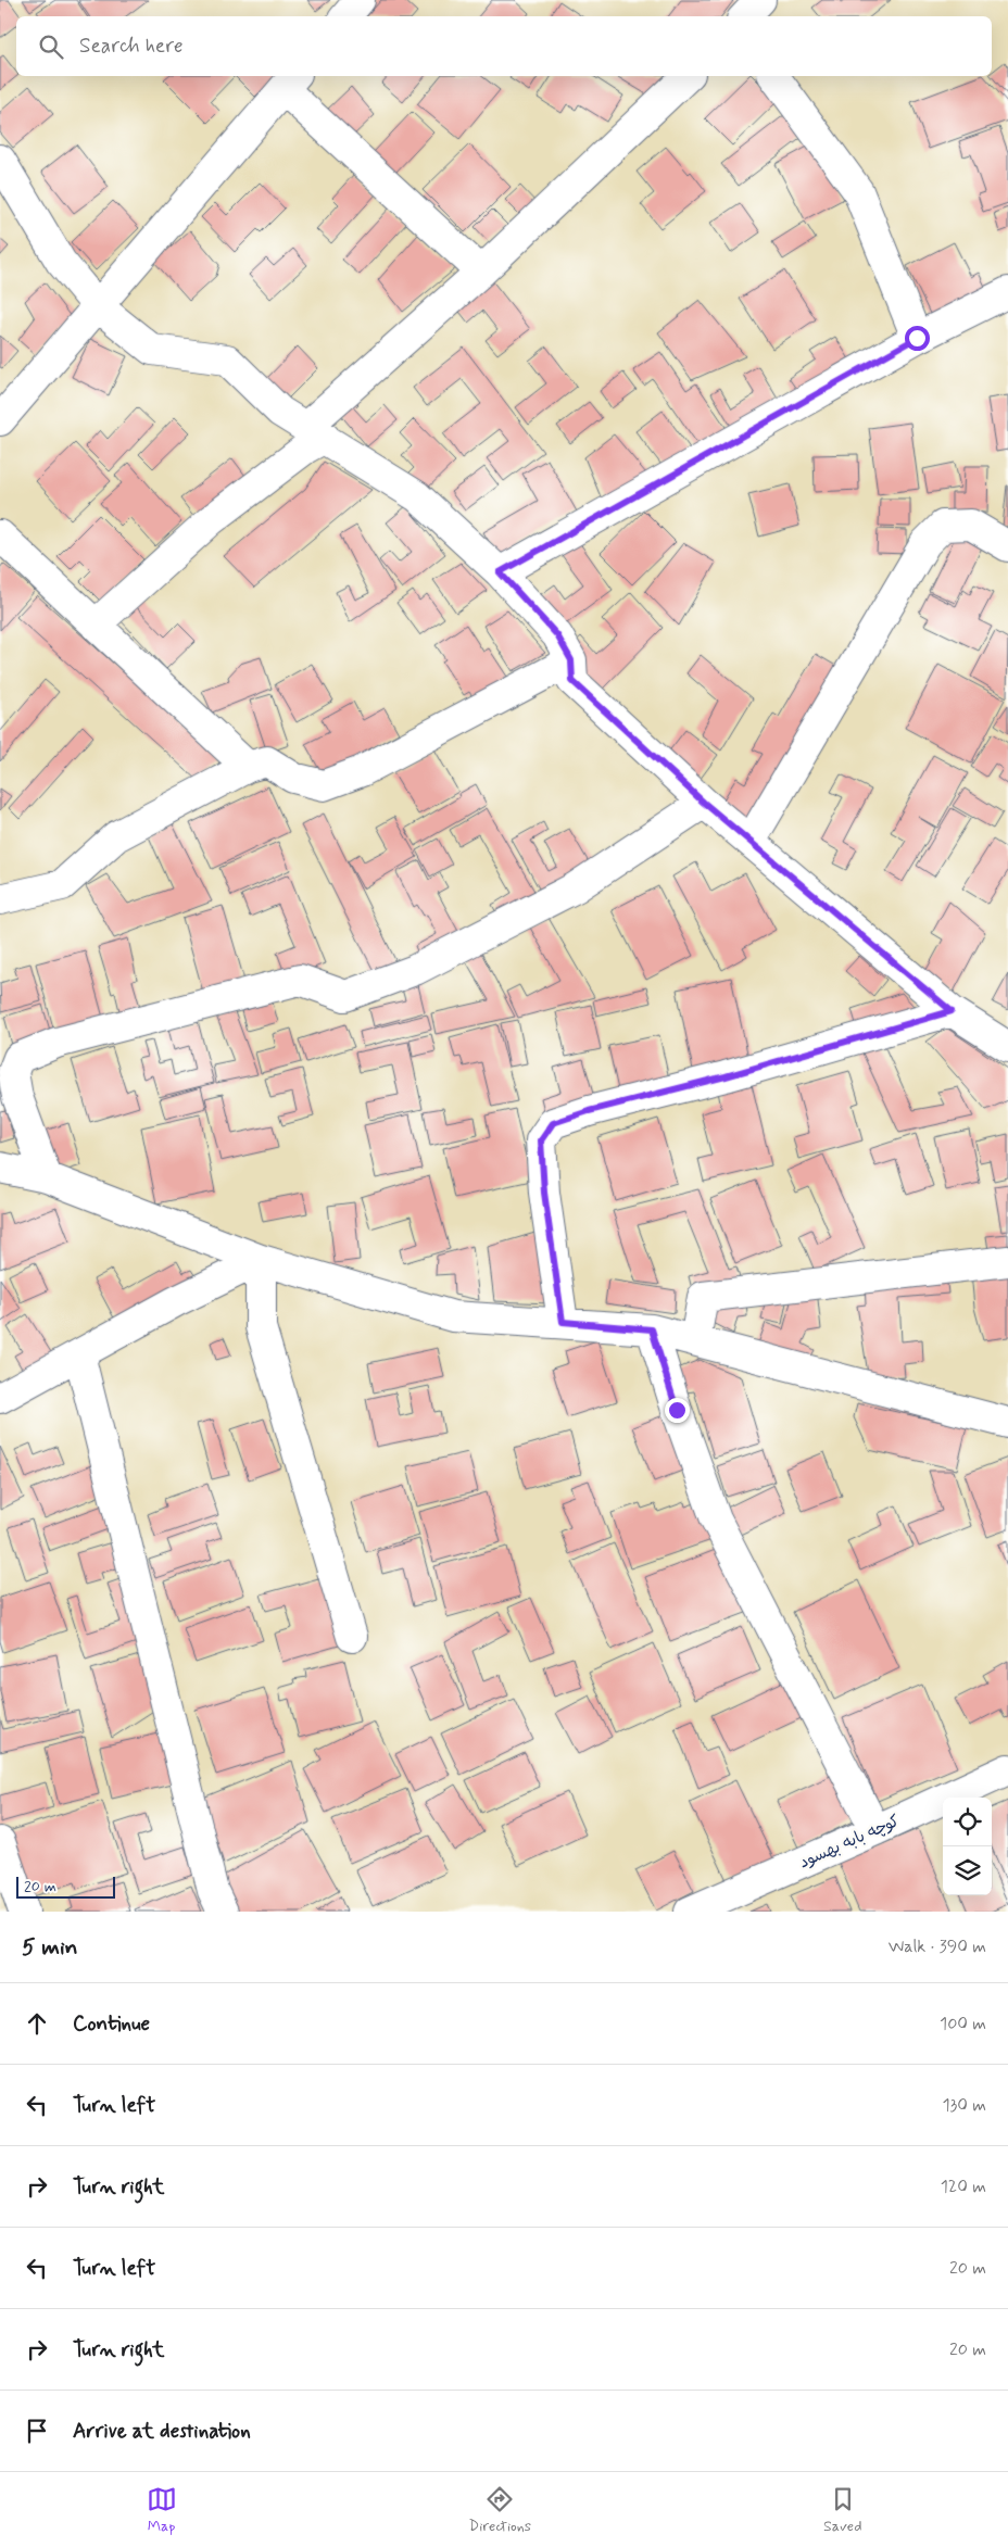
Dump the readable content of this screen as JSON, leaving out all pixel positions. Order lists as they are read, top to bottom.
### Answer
{
  "streets": {
    "street": ["کوچه بابه بهسود"]
  },
  "scale_bar": "20 m",
  "page": {
    "search": "Search here",
    "scale": "20 m",
    "heading": ["5 min", "Walk · 390 m"],
    "list": [
      ["Continue", "100 m"],
      ["Turn left", "130 m"],
      ["Turn right", "120 m"],
      ["Turn left", "20 m"],
      ["Turn right", "20 m"],
      "Arrive at destination"
    ],
    "nav": ["Map", "Directions", "Saved"]
  }
}
